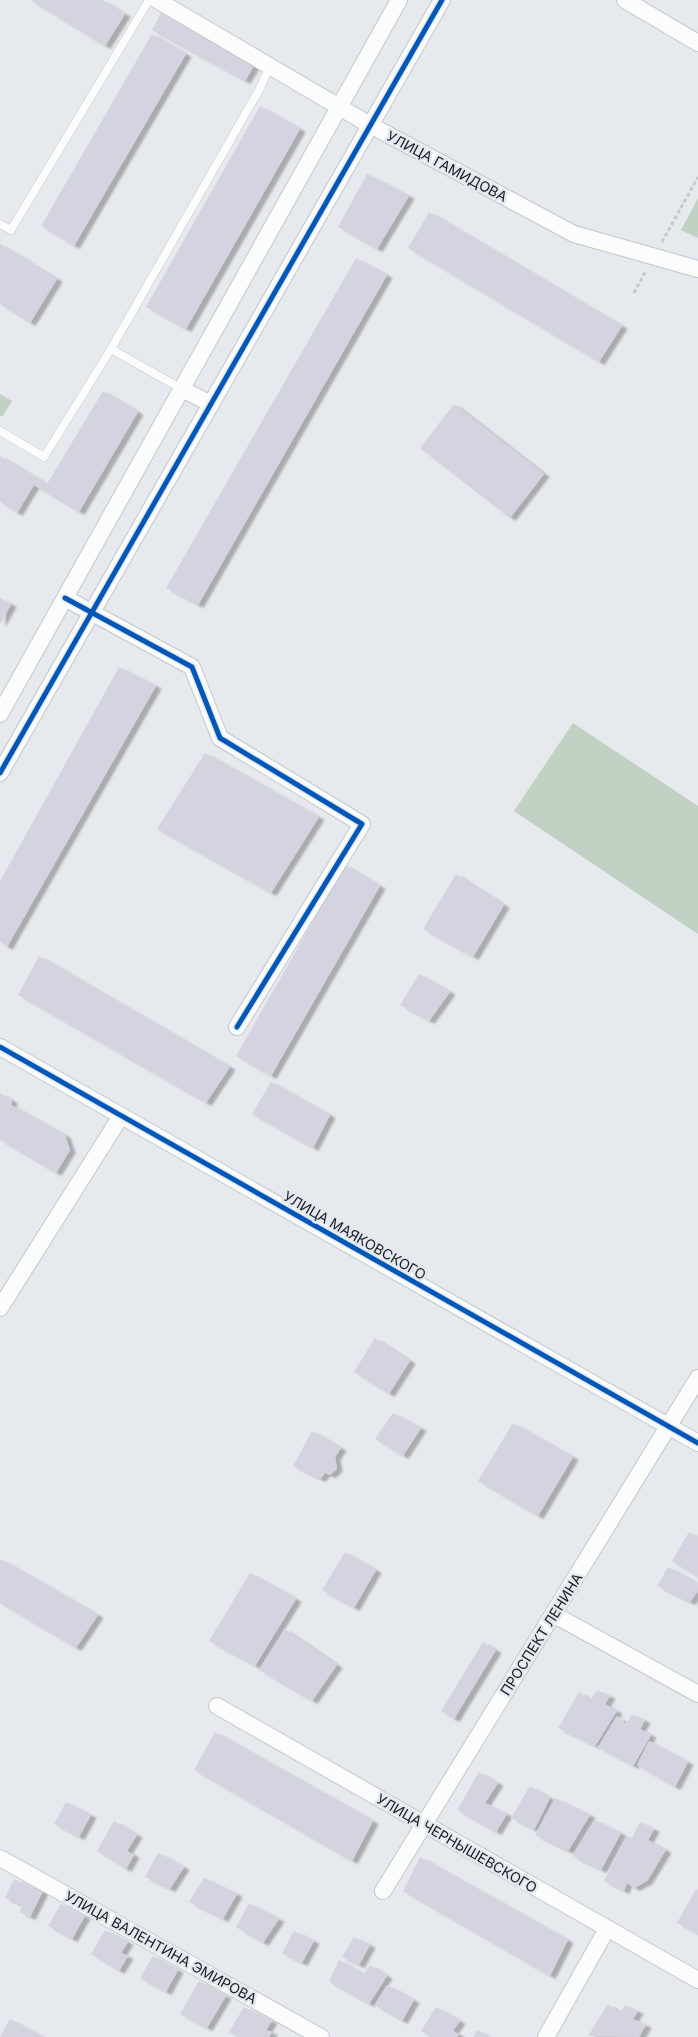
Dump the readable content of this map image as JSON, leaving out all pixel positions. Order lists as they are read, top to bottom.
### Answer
{
  "streets": {
    "street": [
      "УЛИЦА ГАМИДОВА",
      "УЛИЦА МАЯКОВСКОГО",
      "ПРОСПЕКТ ЛЕНИНА",
      "УЛИЦА ЧЕРНЫШЕВСКОГО",
      "УЛИЦА ВАЛЕНТИНА ЭМИРОВА"
    ]
  },
  "crossings": [
    ["УЛИЦА МАЯКОВСКОГО", "ПРОСПЕКТ ЛЕНИНА"],
    ["ПРОСПЕКТ ЛЕНИНА", "УЛИЦА ЧЕРНЫШЕВСКОГО"]
  ]
}
